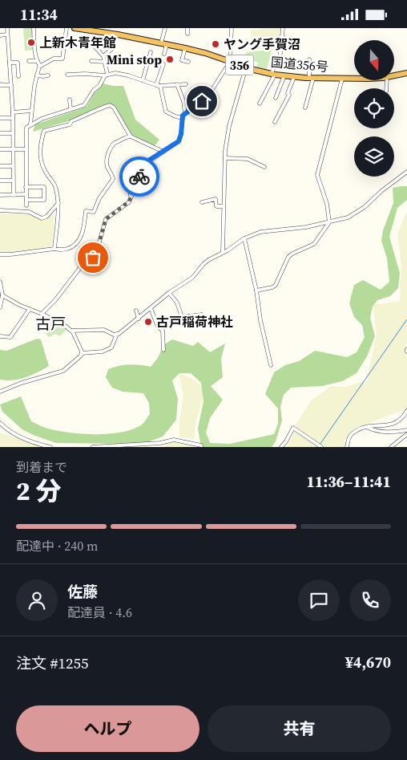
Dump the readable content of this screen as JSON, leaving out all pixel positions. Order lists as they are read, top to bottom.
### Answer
{
  "streets": {
    "highway": ["国道356号", "356"]
  },
  "districts": ["古戸"],
  "places": [
    "上新木青年館",
    "ヤング手賀沼",
    "Mini stop",
    "古戸稲荷神社"
  ],
  "north": "bottom",
  "page": {
    "status": "11:34",
    "heading": ["2 分", "到着まで", "11:36–11:41"],
    "panel": [
      "佐藤",
      "配達員 · 4.6",
      "注文 #1255",
      "¥4,670"
    ],
    "bar": "配達中 · 240 m",
    "buttons": ["ヘルプ", "共有"]
  }
}
